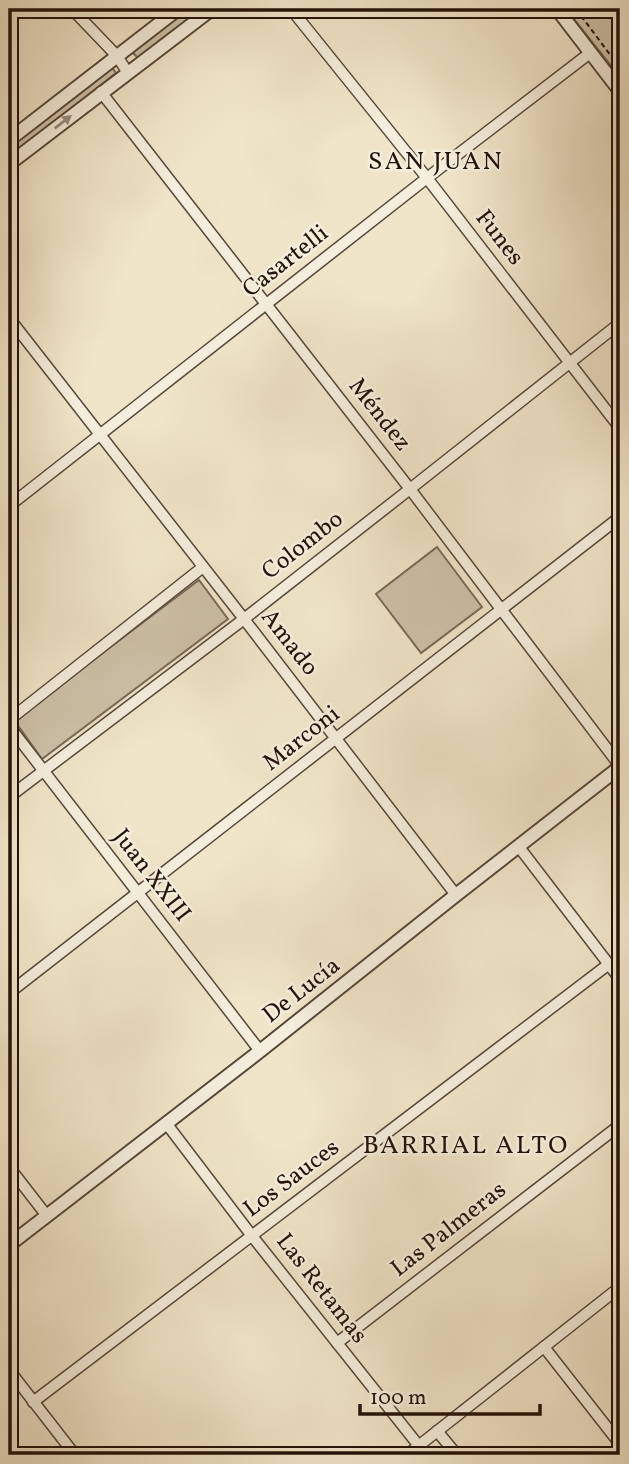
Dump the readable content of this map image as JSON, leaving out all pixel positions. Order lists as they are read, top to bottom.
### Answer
{
  "streets": {
    "street": [
      "Funes",
      "Casartelli",
      "Méndez",
      "Colombo",
      "Amado",
      "Marconi",
      "Juan XXIII",
      "De Lucía",
      "Los Sauces",
      "Las Palmeras",
      "Las Retamas"
    ]
  },
  "crossings": [
    ["Funes", "Casartelli"],
    ["Funes", "Colombo"],
    ["Casartelli", "Méndez"],
    ["Casartelli", "Amado"],
    ["Méndez", "Colombo"],
    ["Méndez", "Marconi"],
    ["Méndez", "De Lucía"],
    ["Colombo", "Amado"],
    ["Colombo", "Juan XXIII"],
    ["Amado", "Marconi"],
    ["Amado", "De Lucía"],
    ["Marconi", "Juan XXIII"],
    ["Juan XXIII", "De Lucía"],
    ["De Lucía", "Las Retamas"],
    ["Los Sauces", "Las Retamas"],
    ["Las Palmeras", "Las Retamas"]
  ],
  "districts": ["SAN JUAN", "BARRIAL ALTO"],
  "scale_bar": "100 m"
}
